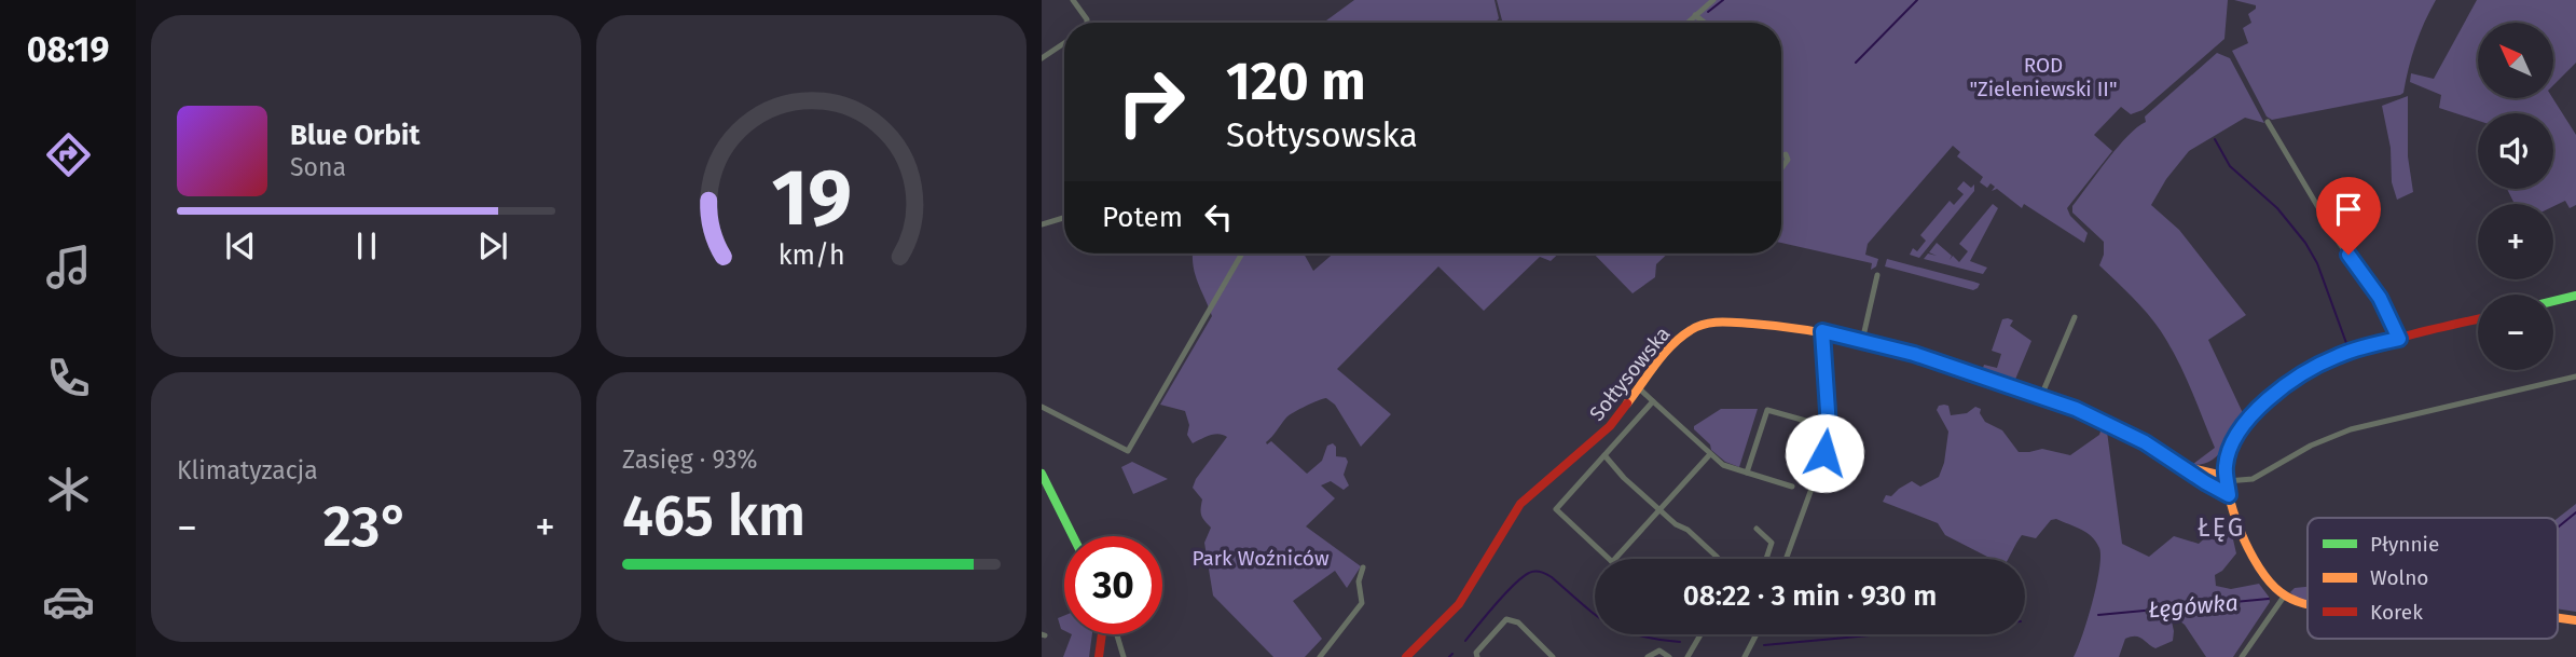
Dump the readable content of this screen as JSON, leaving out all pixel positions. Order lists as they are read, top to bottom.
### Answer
{
  "streets": {
    "street": ["Sołtysowska"]
  },
  "districts": ["ŁĘG"],
  "water": ["Łęgówka"],
  "parks": ["ROD \"Zieleniewski II\"", "Park Woźniców"],
  "legend": ["Płynnie", "Wolno", "Korek"],
  "north": "top left",
  "page": {
    "tabs": "08:19",
    "map_buttons": ["+", "−"],
    "turn": ["120 m", "Sołtysowska"],
    "song": ["Blue Orbit", "Sona"],
    "then": "Potem",
    "tile": [
      "Klimatyzacja",
      ["Zasięg · 93%", "465 km"]
    ],
    "heat": ["−", "23°", "+"],
    "limit": "30",
    "trip": "08:22 · 3 min · 930 m",
    "gauge": ["19", "km/h"]
  }
}
